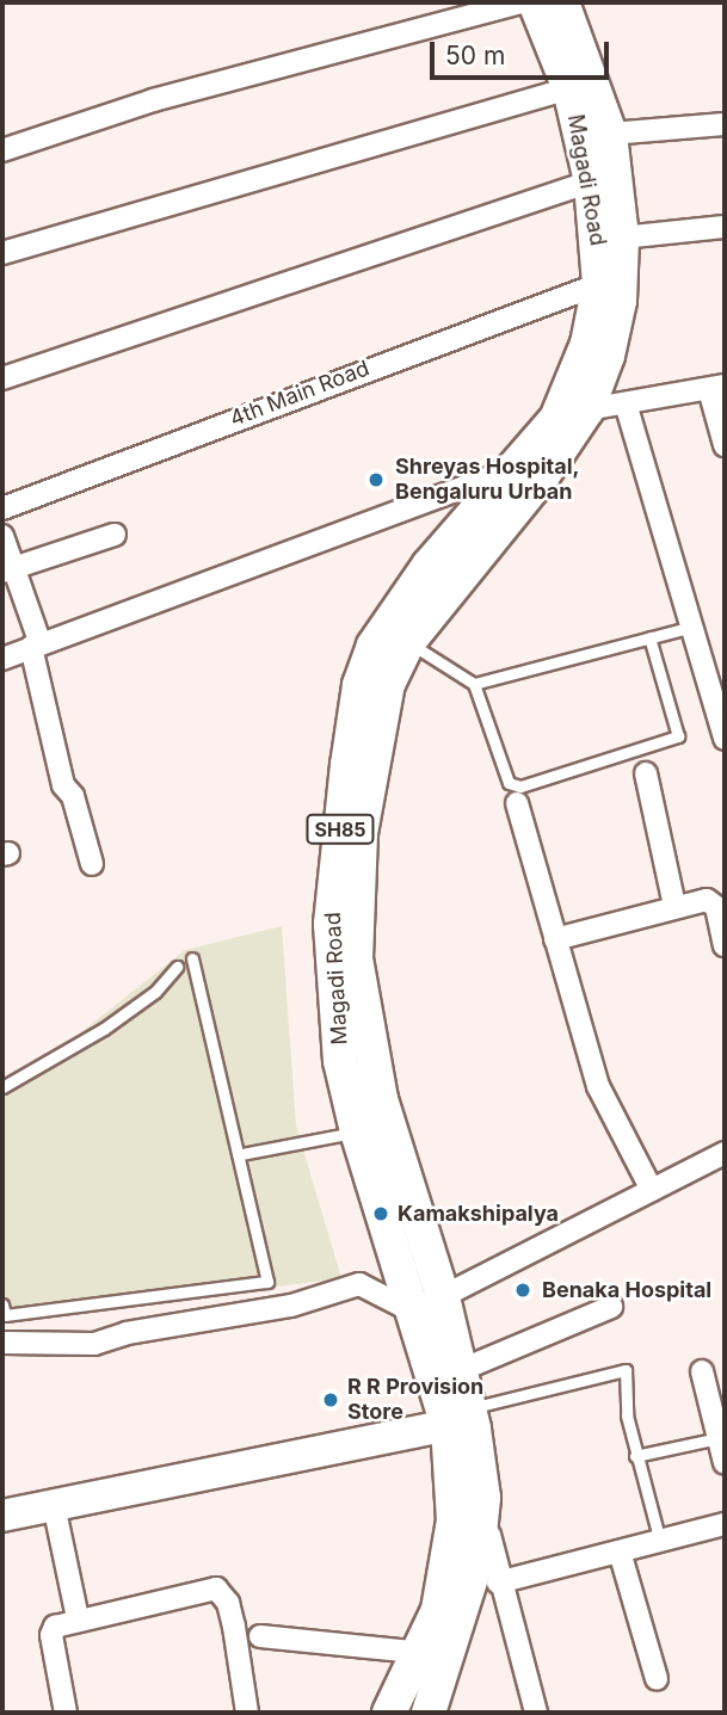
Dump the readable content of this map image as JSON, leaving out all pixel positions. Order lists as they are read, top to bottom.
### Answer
{
  "streets": {
    "main road": ["Magadi Road", "SH85"],
    "street": ["4th Main Road"]
  },
  "crossings": [
    ["Magadi Road", "4th Main Road"]
  ],
  "places": [
    "Shreyas Hospital, Bengaluru Urban",
    "Kamakshipalya",
    "Benaka Hospital",
    "R R Provision Store"
  ],
  "scale_bar": "50 m"
}
